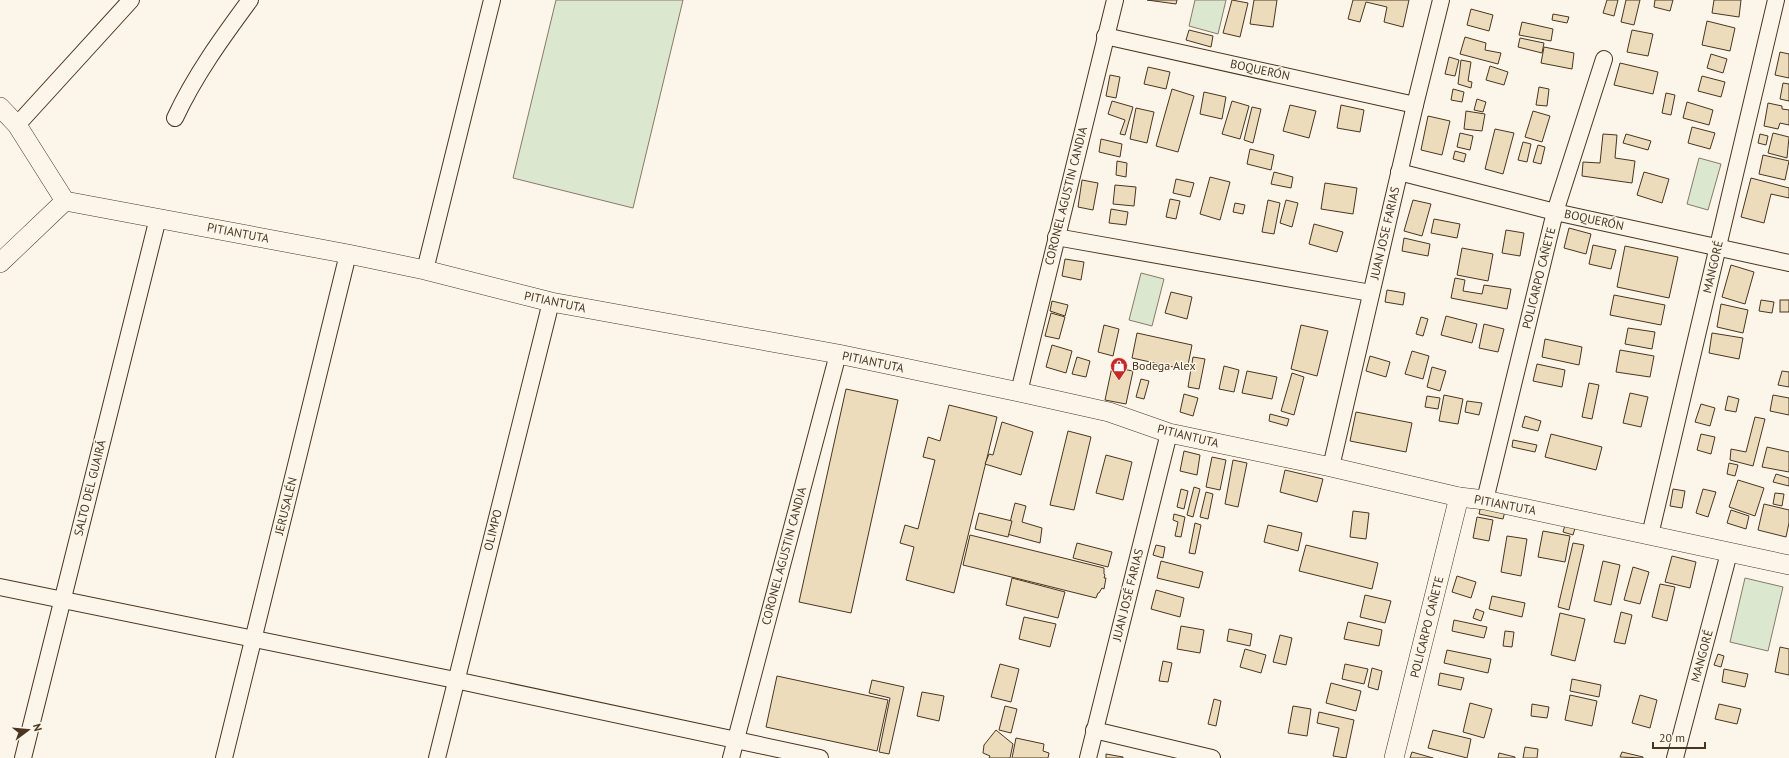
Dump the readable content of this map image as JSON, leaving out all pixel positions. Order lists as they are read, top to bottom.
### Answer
{
  "streets": {
    "street": [
      "BOQUERÓN",
      "CORONEL AGUSTIN CANDIA",
      "PITIANTUTA",
      "JUAN JOSE FARIAS",
      "MANGORÉ",
      "POLICARPO CAÑETE",
      "SALTO DEL GUAIRÁ",
      "JERUSALÉN",
      "OLIMPO",
      "JUAN JOSÉ FARIAS"
    ]
  },
  "crossings": [
    ["BOQUERÓN", "CORONEL AGUSTIN CANDIA"],
    ["BOQUERÓN", "JUAN JOSE FARIAS"],
    ["BOQUERÓN", "MANGORÉ"],
    ["BOQUERÓN", "POLICARPO CAÑETE"],
    ["CORONEL AGUSTIN CANDIA", "PITIANTUTA"],
    ["PITIANTUTA", "JUAN JOSE FARIAS"],
    ["PITIANTUTA", "MANGORÉ"],
    ["PITIANTUTA", "POLICARPO CAÑETE"],
    ["PITIANTUTA", "SALTO DEL GUAIRÁ"],
    ["PITIANTUTA", "JERUSALÉN"],
    ["PITIANTUTA", "OLIMPO"],
    ["PITIANTUTA", "JUAN JOSÉ FARIAS"]
  ],
  "places": {
    "shop": ["Bodega Alex"]
  },
  "scale_bar": "20 m",
  "north": "right"
}
